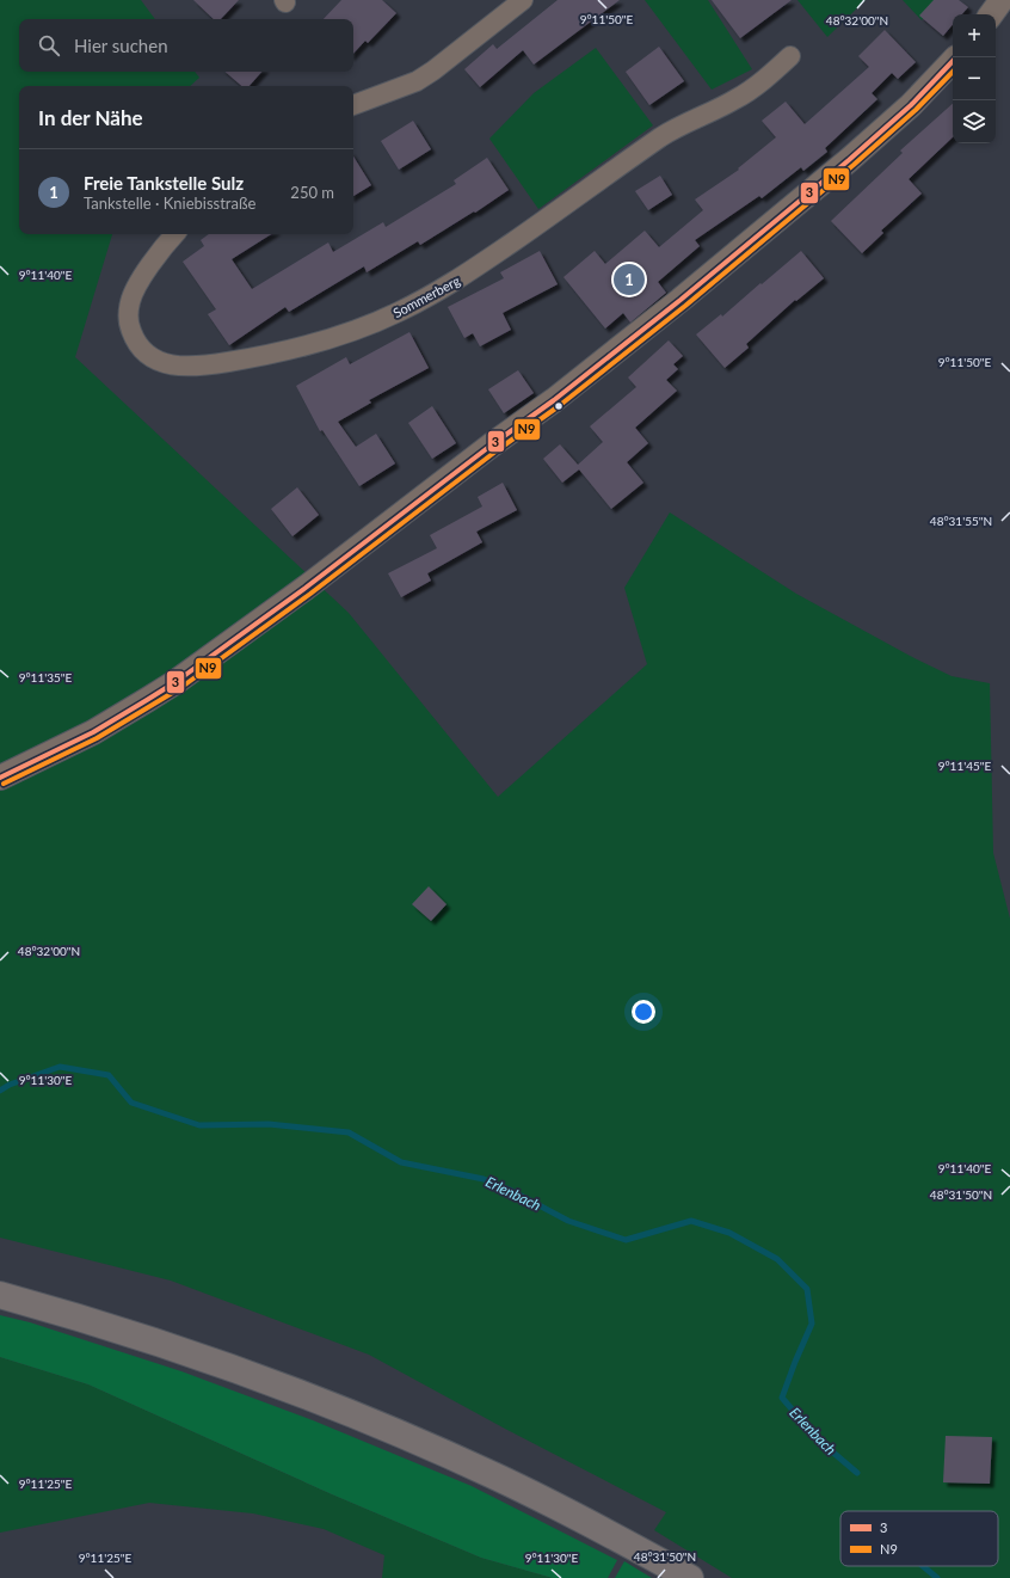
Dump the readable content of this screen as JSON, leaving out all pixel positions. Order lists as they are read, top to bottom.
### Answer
{
  "streets": {
    "street": ["Sommerberg"]
  },
  "water": ["Erlenbach"],
  "lines": ["transit line 3", "transit line N9"],
  "legend": ["3", "N9"],
  "page": {
    "map_buttons": ["+", "−"],
    "search": "Hier suchen",
    "heading": "In der Nähe",
    "list": [
      {
        "mark": "1",
        "name": "Freie Tankstelle Sulz",
        "note": "Tankstelle · Kniebisstraße",
        "value": "250 m"
      }
    ],
    "pins": "1"
  },
  "coordinates": [
    "9°11'50\"E",
    "48°32'00\"N",
    "9°11'40\"E",
    "48°31'55\"N",
    "9°11'35\"E",
    "9°11'45\"E",
    "9°11'30\"E",
    "48°31'50\"N",
    "9°11'25\"E"
  ]
}
